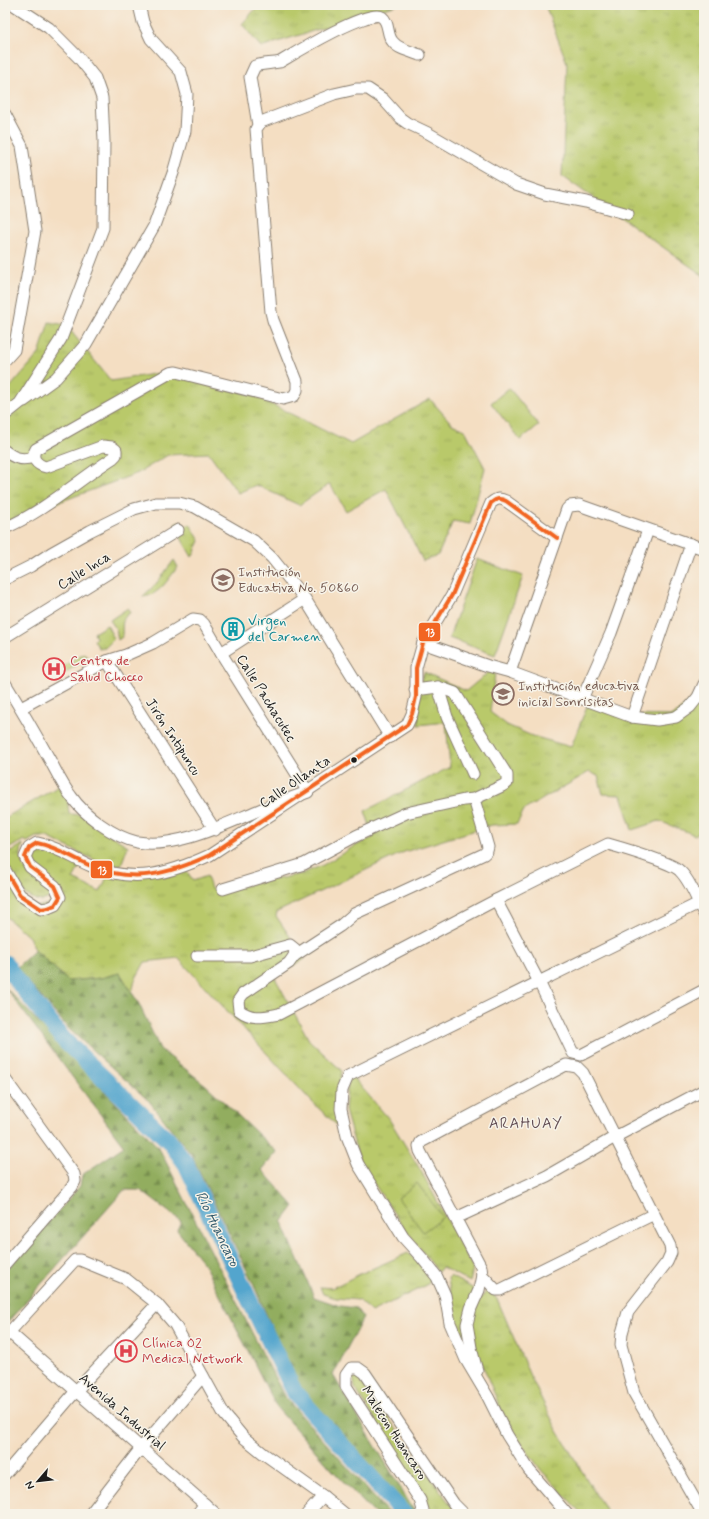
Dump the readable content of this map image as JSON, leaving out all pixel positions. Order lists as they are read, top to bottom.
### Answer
{
  "streets": {
    "street": [
      "Calle Inca",
      "Calle Pachacutec",
      "Jirón Intipuncu",
      "Calle Ollanta",
      "Avenida Industrial",
      "Malecon Huancaro"
    ]
  },
  "crossings": [
    ["Calle Pachacutec", "Jirón Intipuncu"],
    ["Calle Pachacutec", "Calle Ollanta"]
  ],
  "districts": ["ARAHUAY"],
  "water": ["Río Huancaro"],
  "places": {
    "school or university": ["Institución Educativa No. 50860", "Institución educativa inicial Sonrisitas"],
    "building": ["Virgen del Carmen"],
    "hospital": ["Centro de Salud Chocco", "Clínica O2 Medical Network"]
  },
  "lines": ["transit line 13"],
  "north": "bottom left"
}
